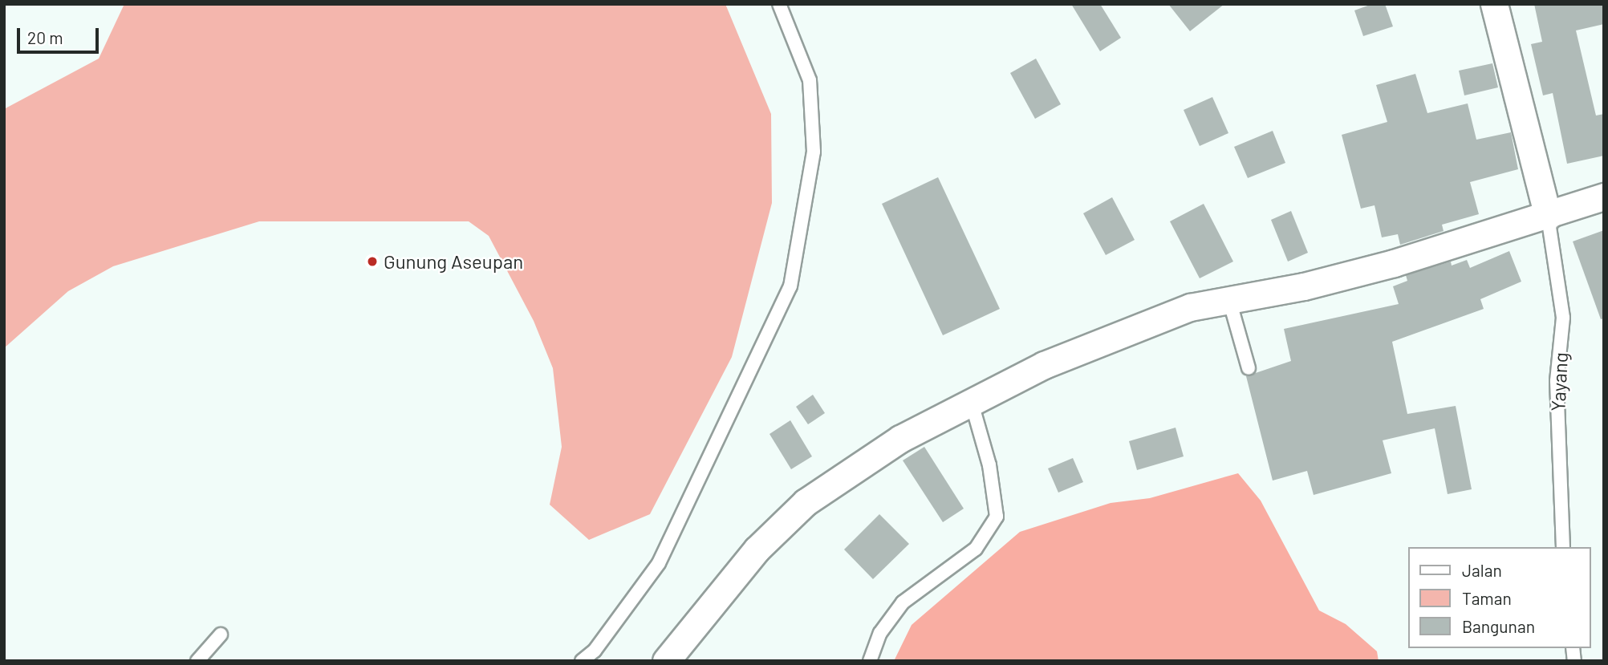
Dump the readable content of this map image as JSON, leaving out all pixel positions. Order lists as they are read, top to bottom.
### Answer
{
  "streets": {
    "lane": ["Yayang"]
  },
  "places": ["Gunung Aseupan"],
  "legend": ["Jalan", "Taman", "Bangunan"],
  "scale_bar": "20 m"
}
